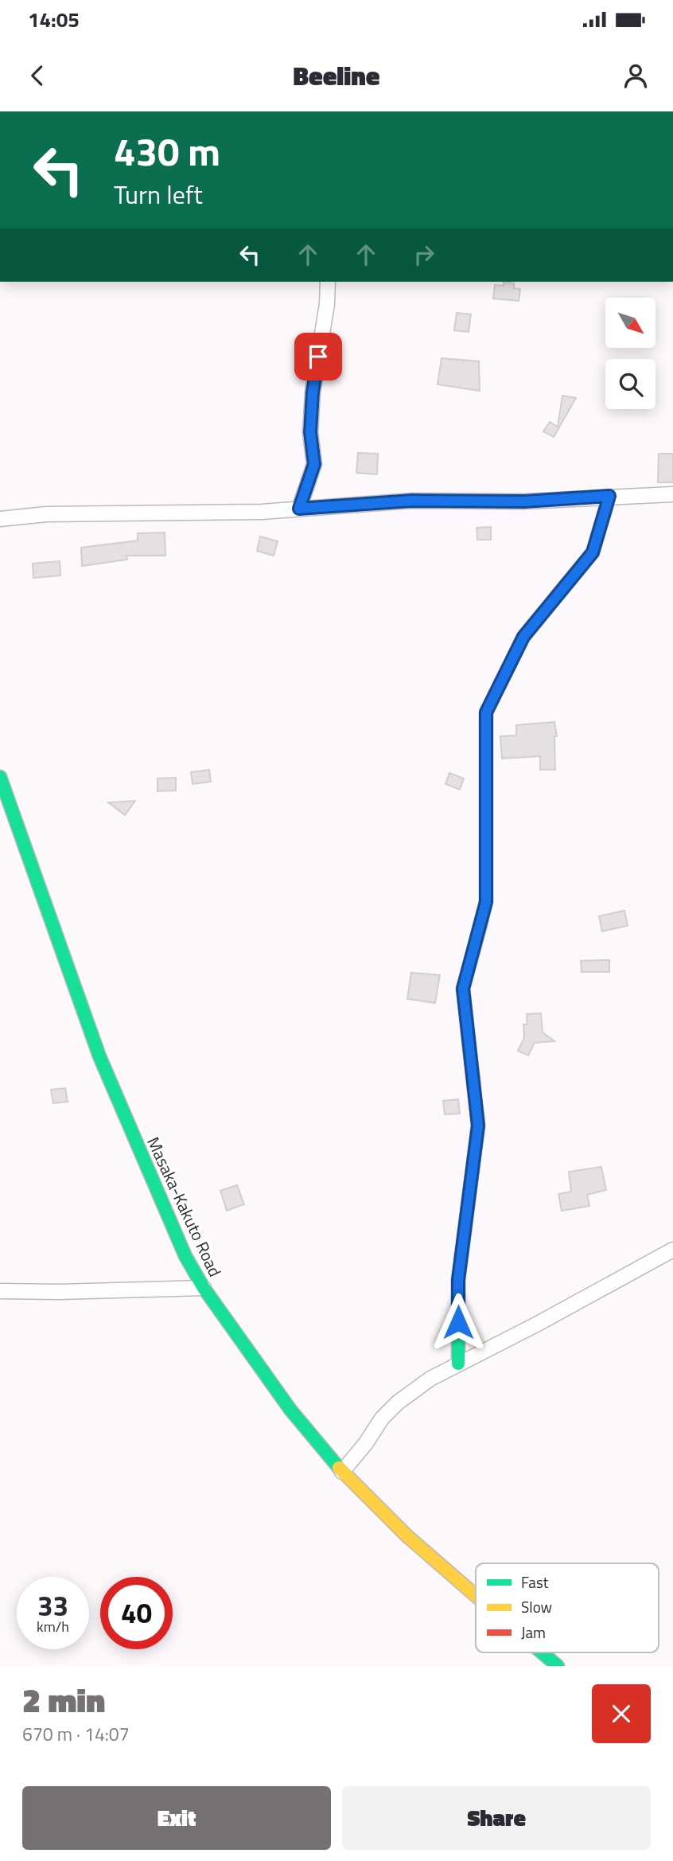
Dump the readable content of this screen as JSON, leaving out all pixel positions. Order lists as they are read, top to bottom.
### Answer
{
  "streets": {
    "main road": ["Masaka-Kakuto Road"]
  },
  "legend": ["Fast", "Slow", "Jam"],
  "north": "bottom right",
  "page": {
    "status": "14:05",
    "header": "Beeline",
    "turn": ["430 m", "Turn left"],
    "speed": "33 km/h",
    "limit": "40",
    "heading": ["2 min", "670 m · 14:07"],
    "buttons": ["Exit", "Share"]
  }
}
